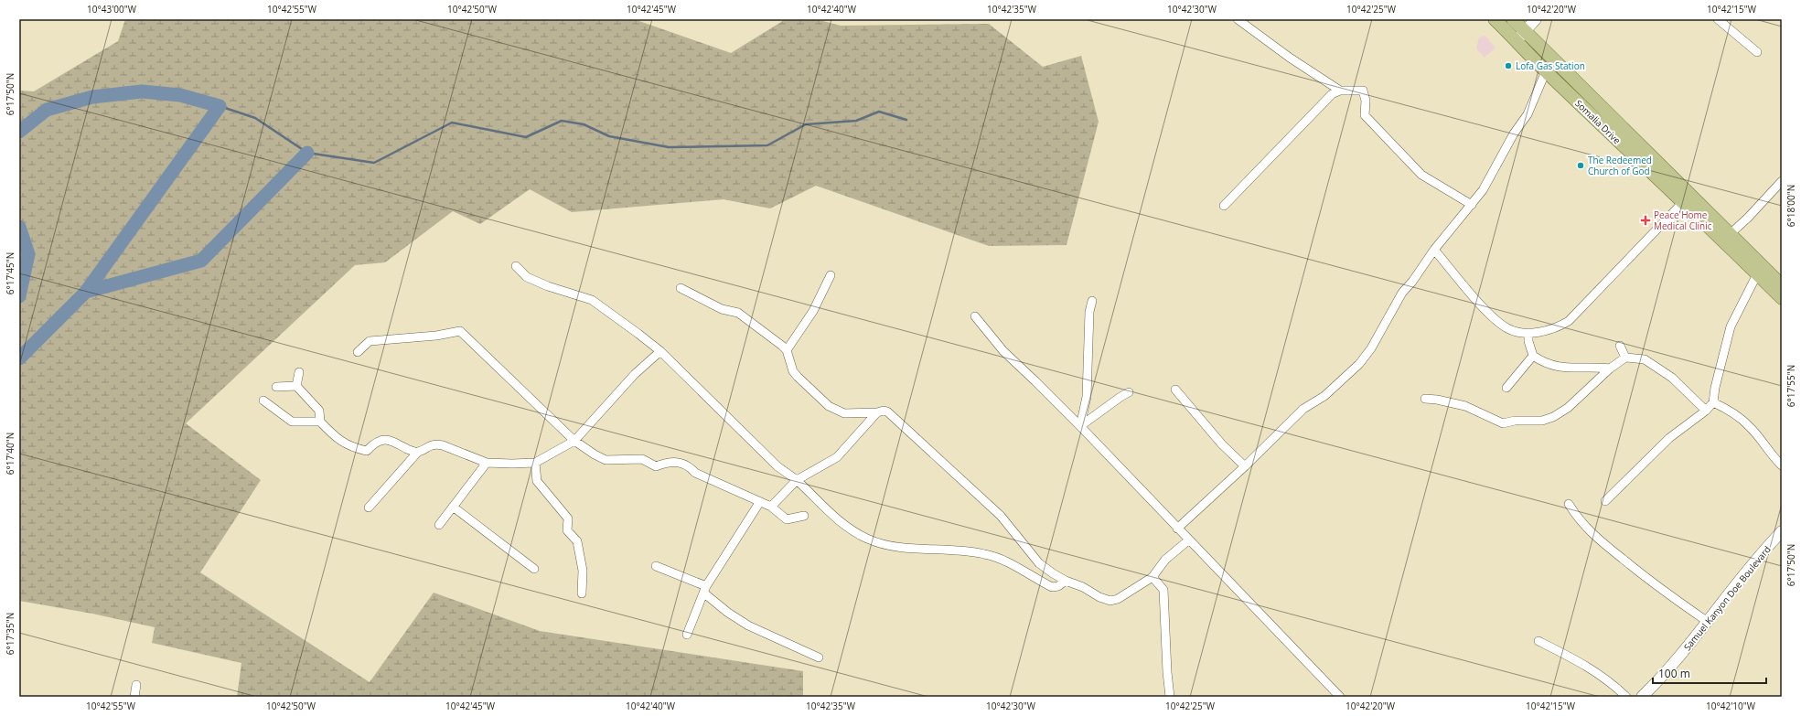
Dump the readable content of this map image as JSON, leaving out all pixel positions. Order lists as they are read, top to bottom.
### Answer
{
  "streets": {
    "main road": ["Somalia Drive"],
    "street": ["Samuel Kanyon Doe Boulevard"]
  },
  "places": {
    "other": ["Lofa Gas Station", "The Redeemed Church of God"],
    "health": ["Peace Home Medical Clinic"]
  },
  "scale_bar": "100 m",
  "coordinates": [
    "10°43'00\"W",
    "10°42'55\"W",
    "10°42'50\"W",
    "10°42'45\"W",
    "10°42'40\"W",
    "10°42'35\"W",
    "10°42'30\"W",
    "10°42'25\"W",
    "10°42'20\"W",
    "10°42'15\"W",
    "6°17'50\"N",
    "6°18'00\"N",
    "6°17'45\"N",
    "6°17'55\"N",
    "6°17'40\"N",
    "6°17'35\"N",
    "10°42'10\"W"
  ]
}
